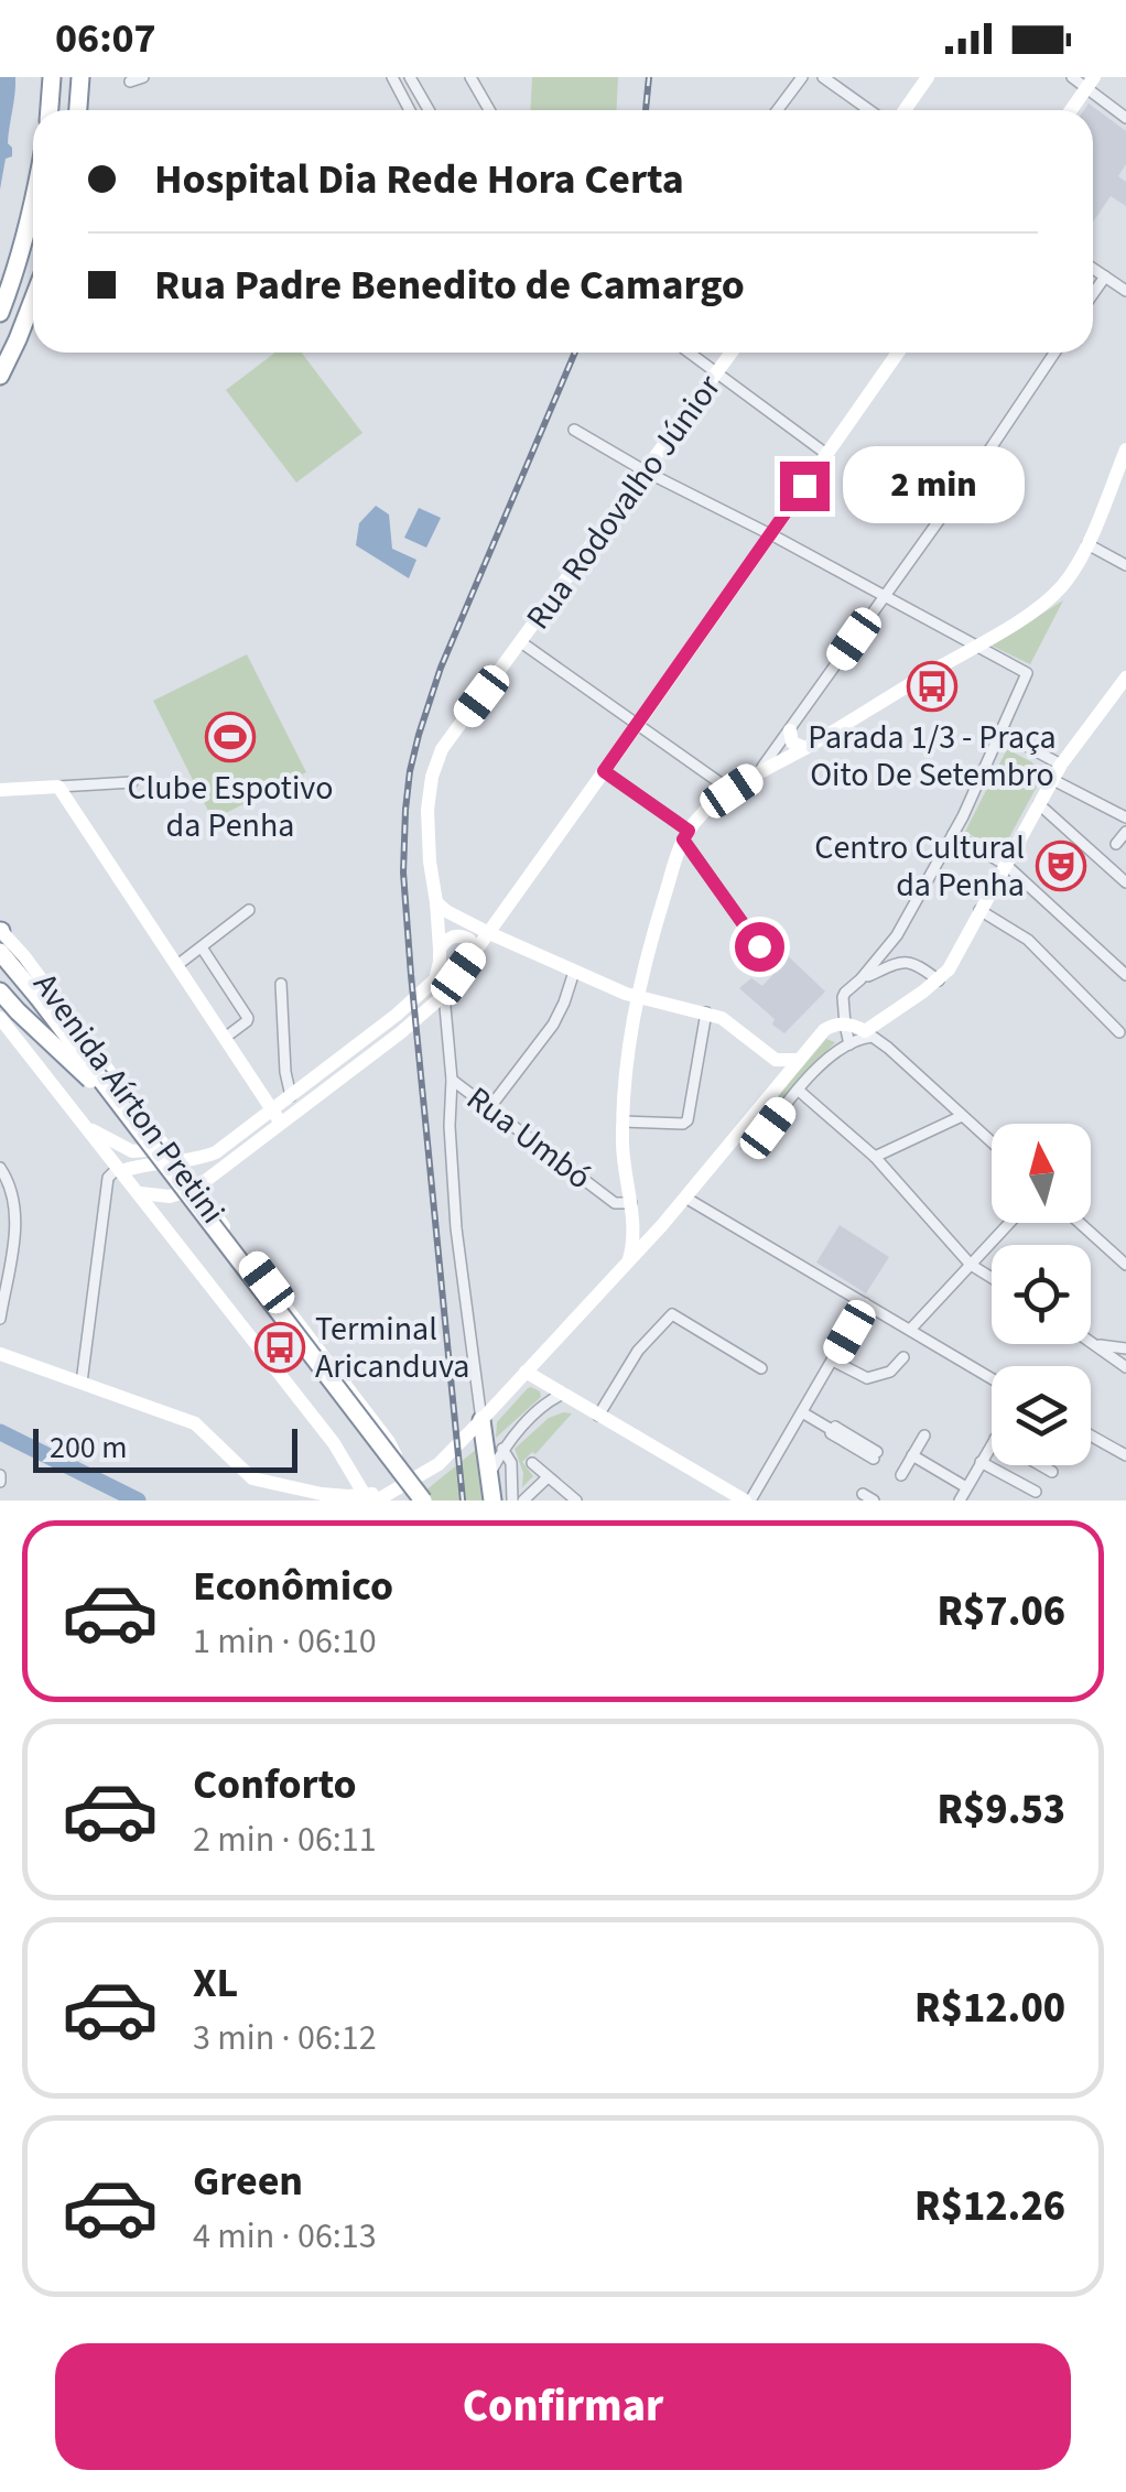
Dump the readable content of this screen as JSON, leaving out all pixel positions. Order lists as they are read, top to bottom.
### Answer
{
  "streets": {
    "highway": ["Avenida Aírton Pretini"],
    "main road": ["Rua Rodovalho Júnior"],
    "street": ["Rua Umbó"]
  },
  "places": {
    "bus stop": ["Parada 1/3 - Praça Oito De Setembro", "Terminal Aricanduva"],
    "sports": ["Clube Espotivo da Penha"],
    "theatre": ["Centro Cultural da Penha"]
  },
  "scale_bar": "200 m",
  "north": "top",
  "page": {
    "status": "06:07",
    "banner": ["Hospital Dia Rede Hora Certa", "Rua Padre Benedito de Camargo"],
    "bubble": "2 min",
    "scale": "200 m",
    "list": [
      {
        "name": "Econômico",
        "note": "1 min · 06:10",
        "value": "R$7.06"
      },
      {
        "name": "Conforto",
        "note": "2 min · 06:11",
        "value": "R$9.53"
      },
      {
        "name": "XL",
        "note": "3 min · 06:12",
        "value": "R$12.00"
      },
      {
        "name": "Green",
        "note": "4 min · 06:13",
        "value": "R$12.26"
      }
    ],
    "buttons": "Confirmar"
  }
}
